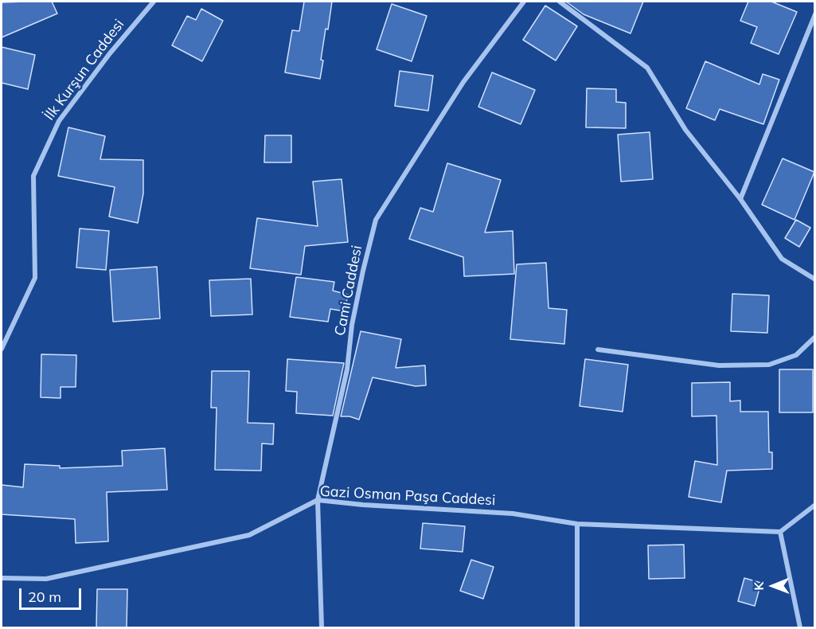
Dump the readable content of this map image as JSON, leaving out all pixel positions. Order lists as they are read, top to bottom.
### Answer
{
  "streets": {
    "street": ["İlk Kurşun Caddesi", "Cami Caddesi", "Gazi Osman Paşa Caddesi"]
  },
  "crossings": [
    ["Cami Caddesi", "Gazi Osman Paşa Caddesi"]
  ],
  "scale_bar": "20 m",
  "north": "left"
}
